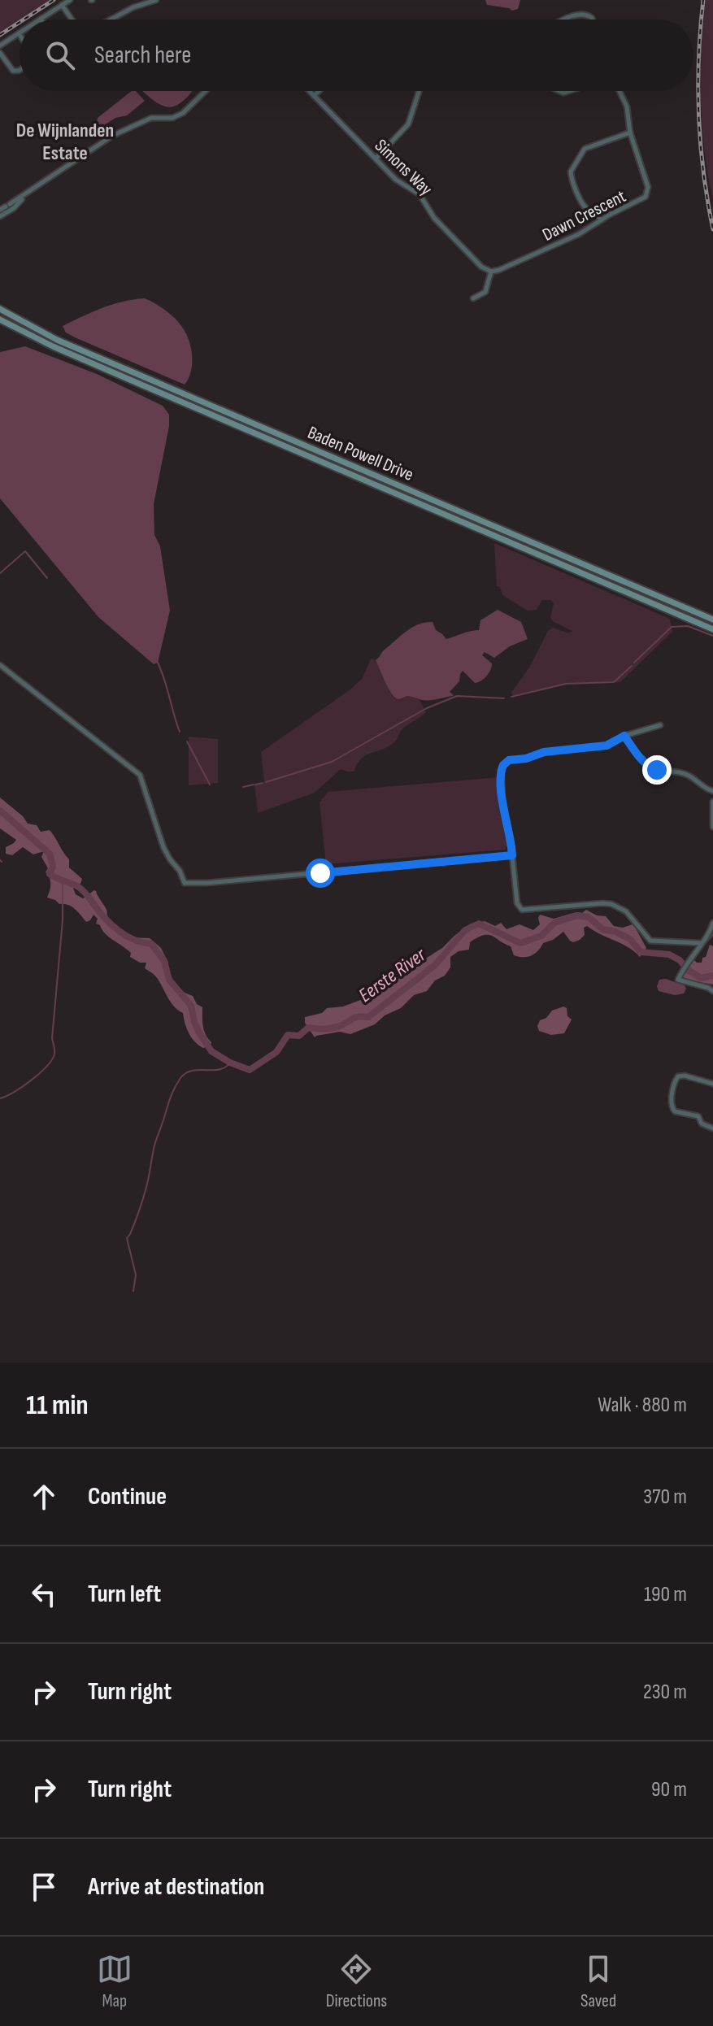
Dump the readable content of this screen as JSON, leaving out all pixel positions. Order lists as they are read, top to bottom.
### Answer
{
  "streets": {
    "main road": ["Baden Powell Drive"],
    "street": ["Simons Way", "Dawn Crescent"]
  },
  "crossings": [
    ["Simons Way", "Dawn Crescent"]
  ],
  "districts": ["De Wijnlanden Estate"],
  "water": ["Eerste River"],
  "page": {
    "search": "Search here",
    "heading": ["11 min", "Walk · 880 m"],
    "list": [
      ["Continue", "370 m"],
      ["Turn left", "190 m"],
      ["Turn right", "230 m"],
      ["Turn right", "90 m"],
      "Arrive at destination"
    ],
    "nav": ["Map", "Directions", "Saved"]
  }
}
